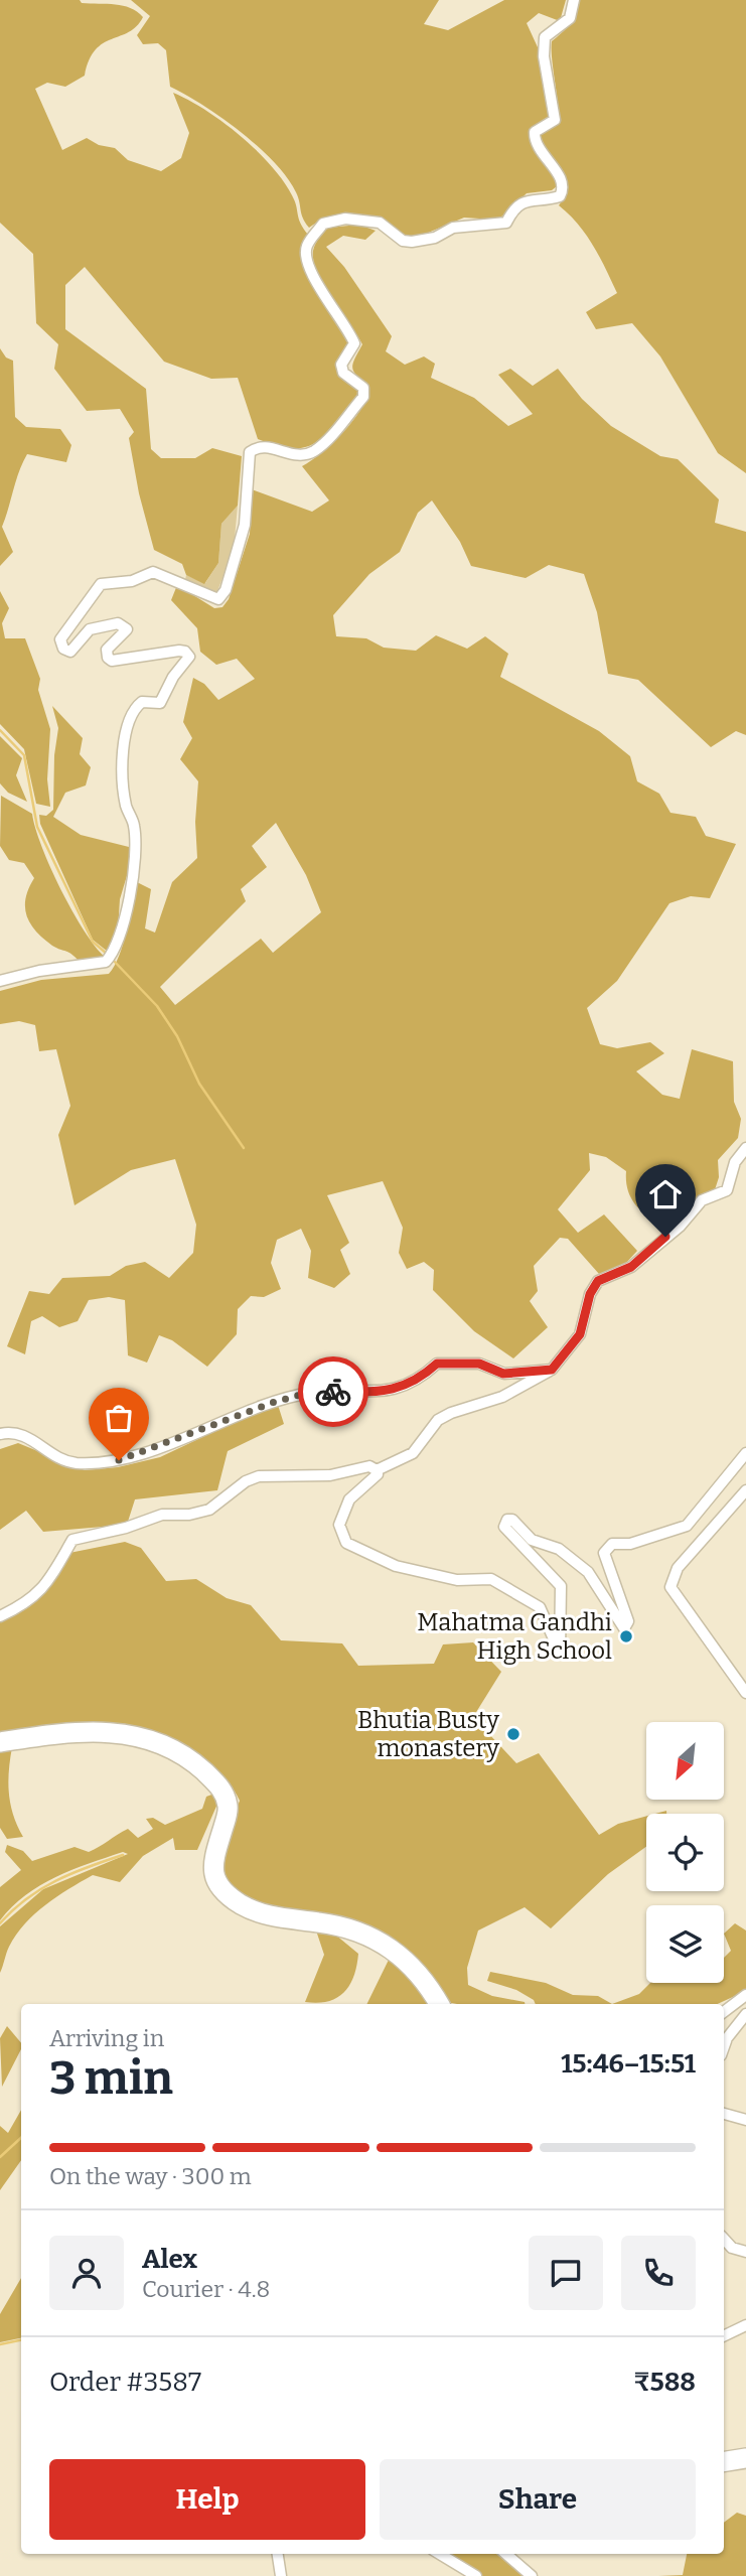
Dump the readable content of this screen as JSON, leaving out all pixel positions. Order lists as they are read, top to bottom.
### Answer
{
  "places": ["Mahatma Gandhi High School", "Bhutia Busty monastery"],
  "north": "bottom left",
  "page": {
    "heading": ["3 min", "Arriving in", "15:46–15:51"],
    "panel": [
      "Alex",
      "Courier · 4.8",
      "Order #3587",
      "₹588"
    ],
    "bar": "On the way · 300 m",
    "buttons": ["Help", "Share"]
  }
}
